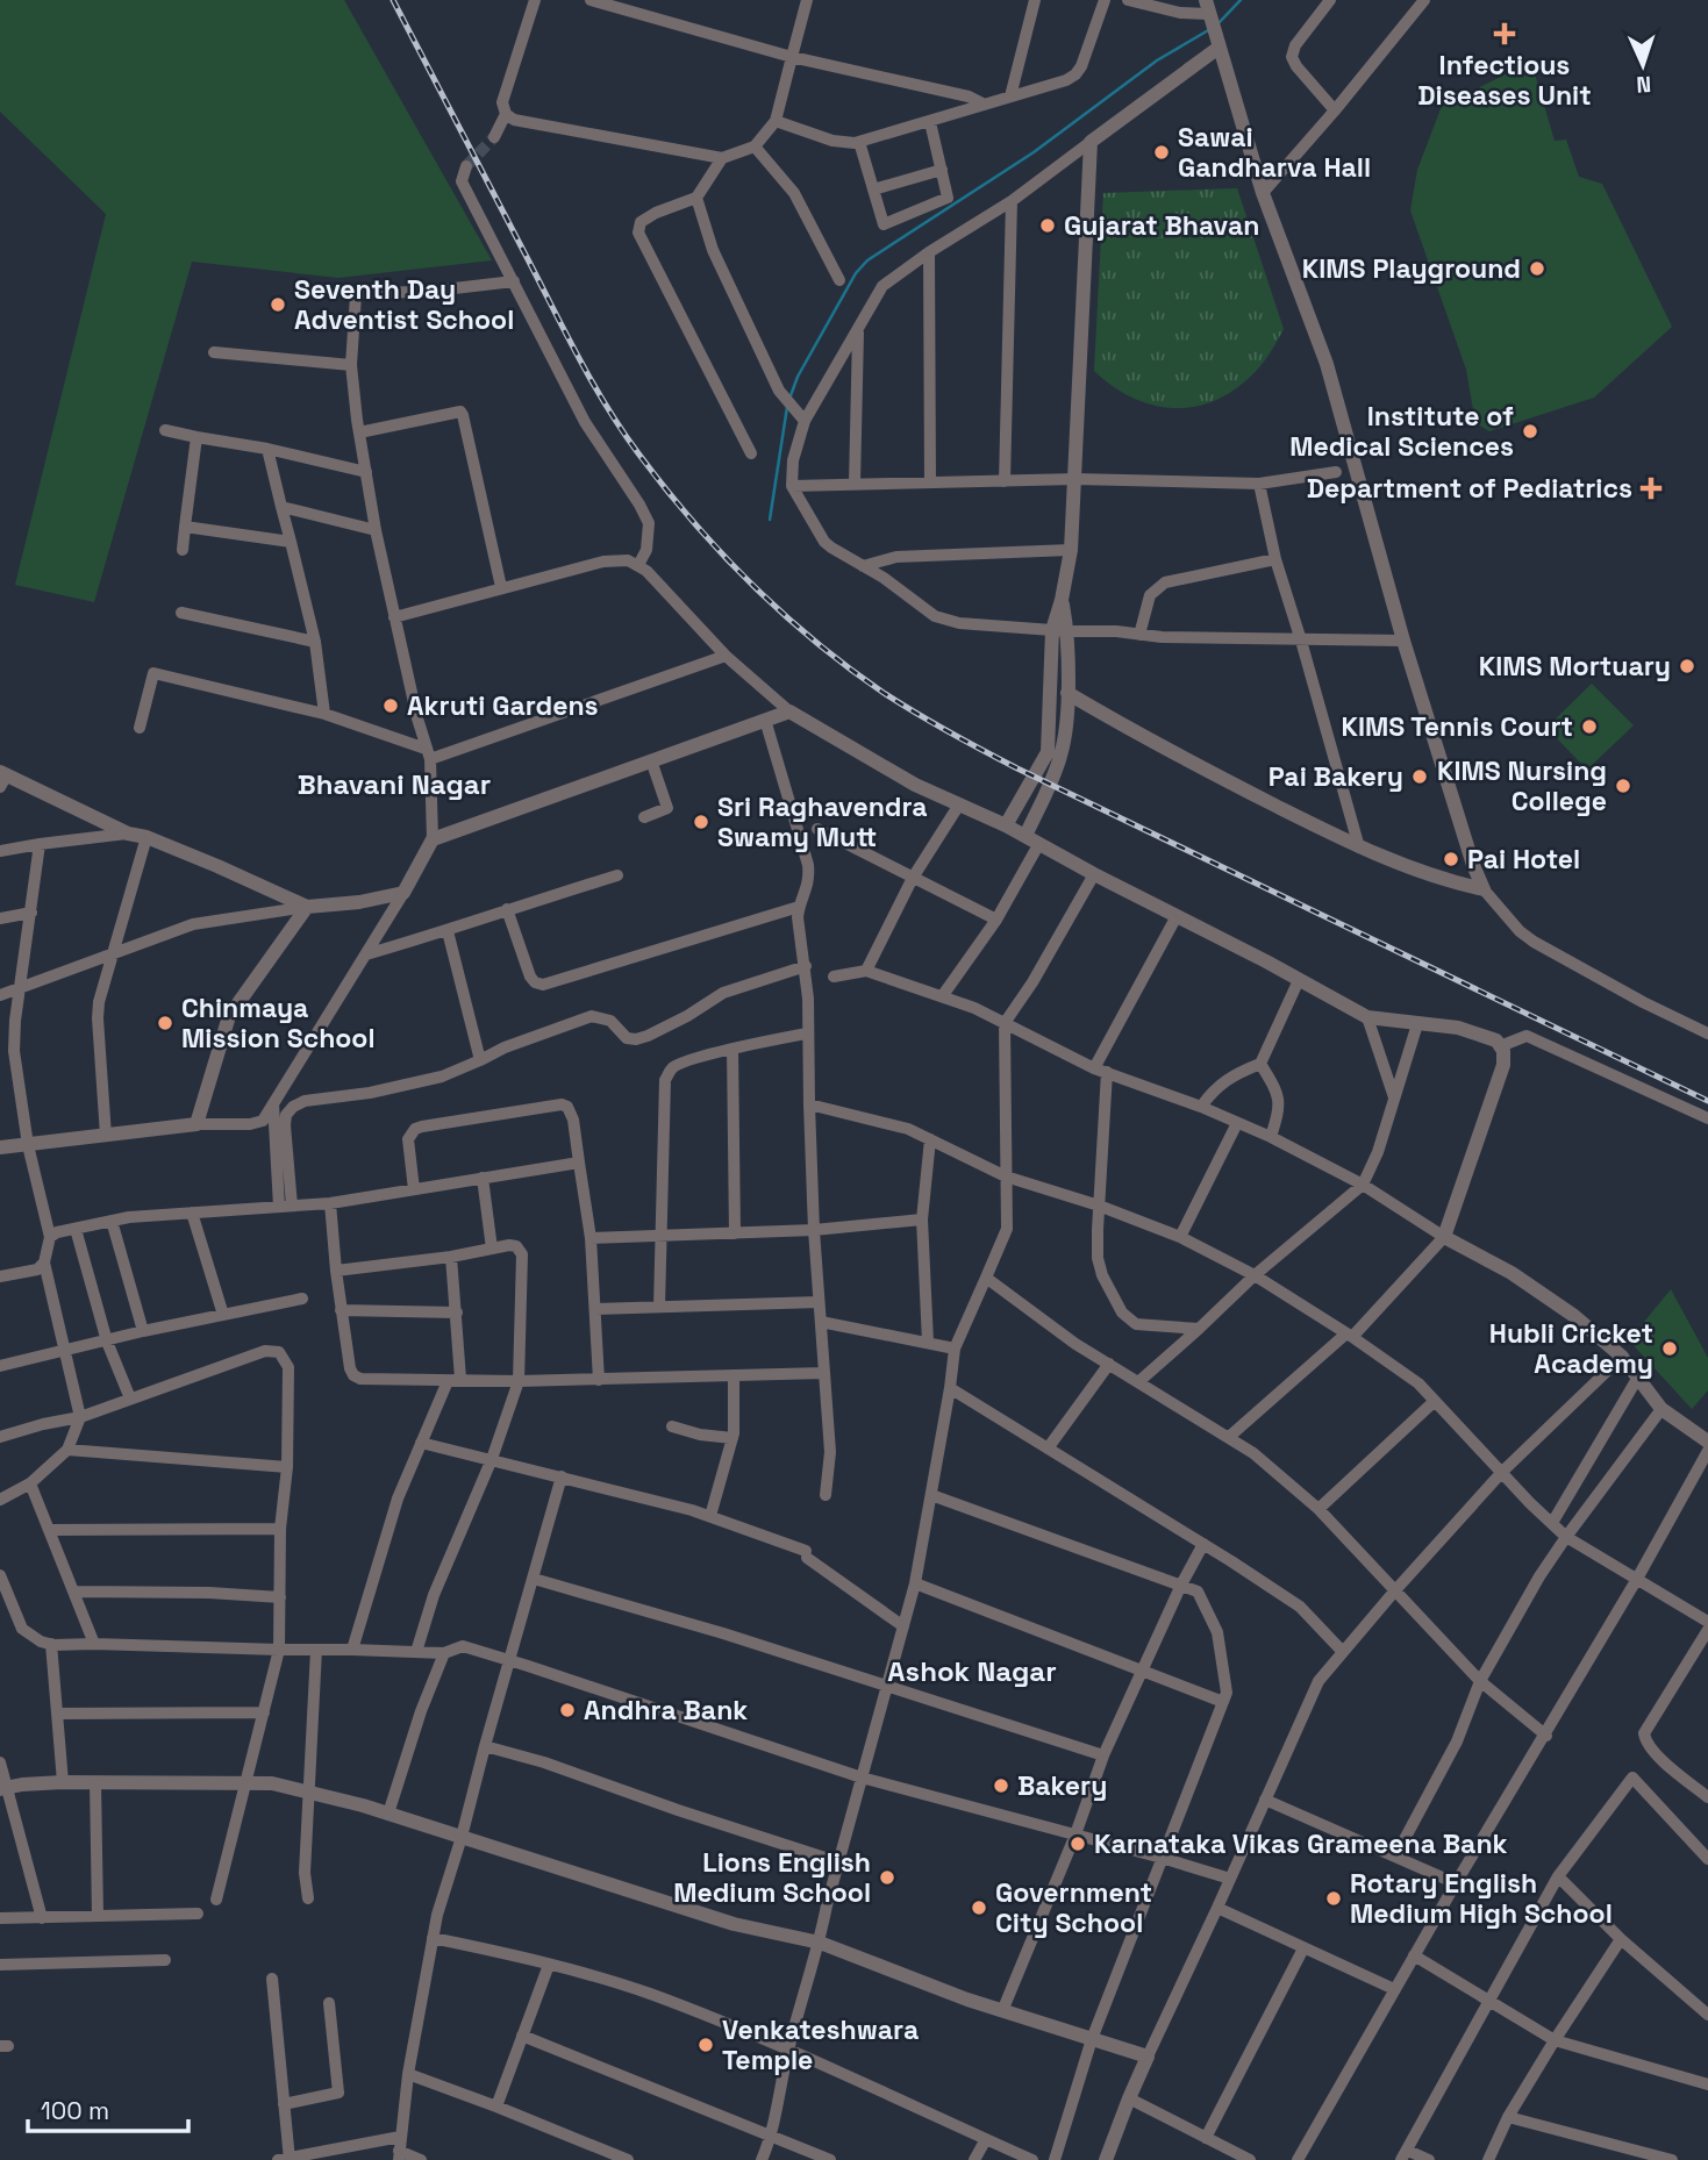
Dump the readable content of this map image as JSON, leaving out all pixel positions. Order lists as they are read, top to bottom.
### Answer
{
  "districts": ["Bhavani Nagar", "Ashok Nagar"],
  "places": {
    "health": ["Infectious Diseases Unit", "Department of Pediatrics"],
    "other": [
      "Sawai Gandharva Hall",
      "Gujarat Bhavan",
      "KIMS Playground",
      "Seventh Day Adventist School",
      "Institute of Medical Sciences",
      "KIMS Mortuary",
      "Akruti Gardens",
      "KIMS Tennis Court",
      "Pai Bakery",
      "KIMS Nursing College",
      "Sri Raghavendra Swamy Mutt",
      "Pai Hotel",
      "Chinmaya Mission School",
      "Hubli Cricket Academy",
      "Andhra Bank",
      "Bakery",
      "Karnataka Vikas Grameena Bank",
      "Lions English Medium School",
      "Rotary English Medium High School",
      "Government City School",
      "Venkateshwara Temple"
    ]
  },
  "scale_bar": "100 m",
  "north": "bottom"
}
